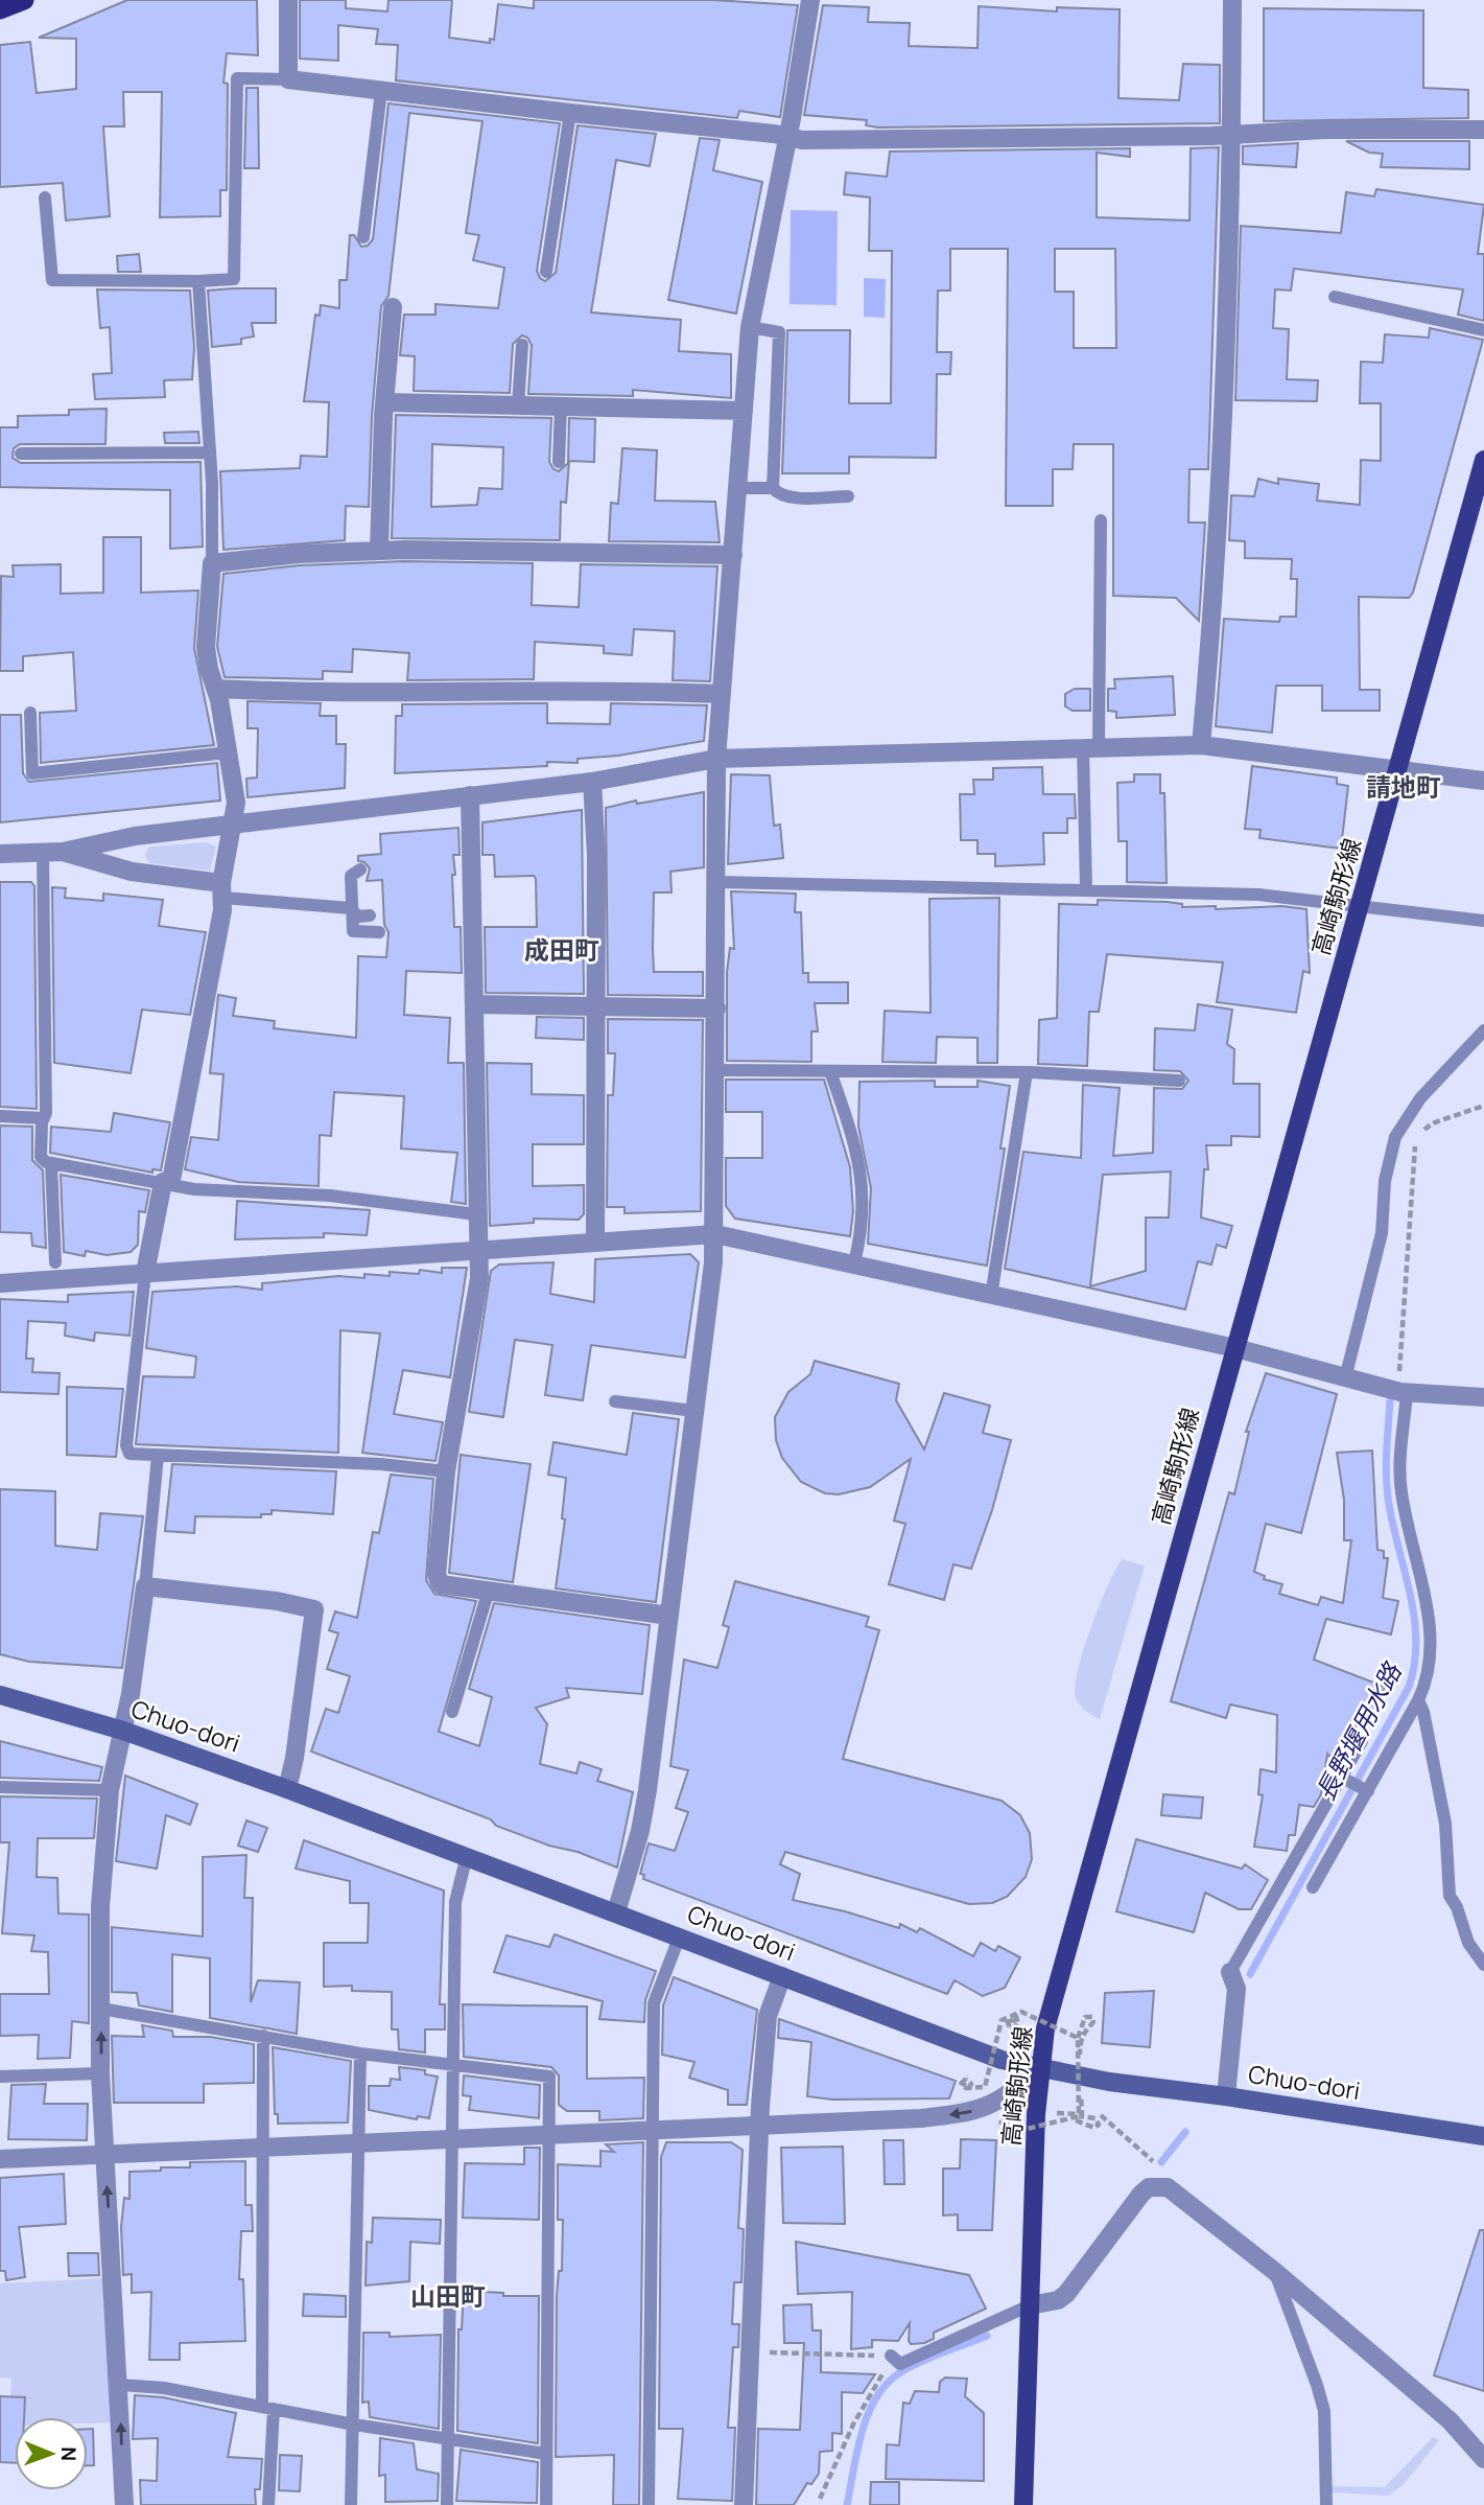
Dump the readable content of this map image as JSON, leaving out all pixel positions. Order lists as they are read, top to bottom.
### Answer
{
  "streets": {
    "main road": ["高崎駒形線", "Chuo-dori"]
  },
  "crossings": [
    ["高崎駒形線", "Chuo-dori"]
  ],
  "districts": ["請地町", "成田町", "山田町"],
  "water": ["長野堰用水路"],
  "north": "right"
}
